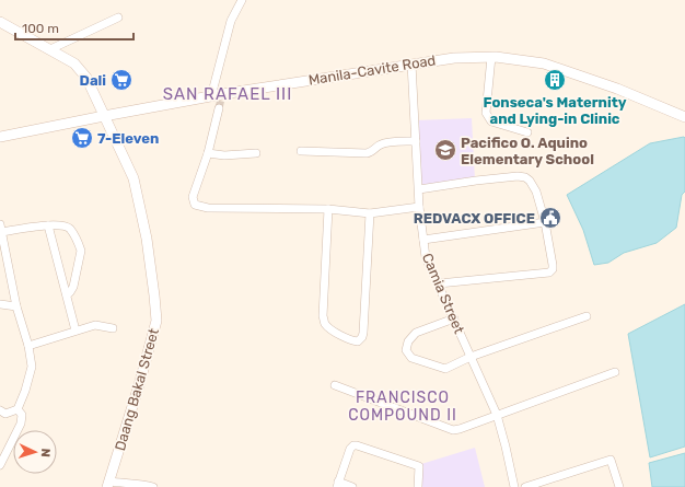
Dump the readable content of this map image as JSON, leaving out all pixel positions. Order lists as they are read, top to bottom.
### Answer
{
  "streets": {
    "main road": ["Manila-Cavite Road", "Daang Bakal Street"],
    "street": ["Camia Street"]
  },
  "crossings": [
    ["Manila-Cavite Road", "Camia Street"],
    ["Manila-Cavite Road", "Daang Bakal Street"]
  ],
  "districts": ["SAN RAFAEL III", "FRANCISCO COMPOUND II"],
  "places": {
    "supermarket": ["Dali", "7-Eleven"],
    "building": ["Fonseca's Maternity and Lying-in Clinic"],
    "school or university": ["Pacifico O. Aquino Elementary School"],
    "public building": ["REDVACX OFFICE"]
  },
  "scale_bar": "100 m",
  "north": "right"
}
